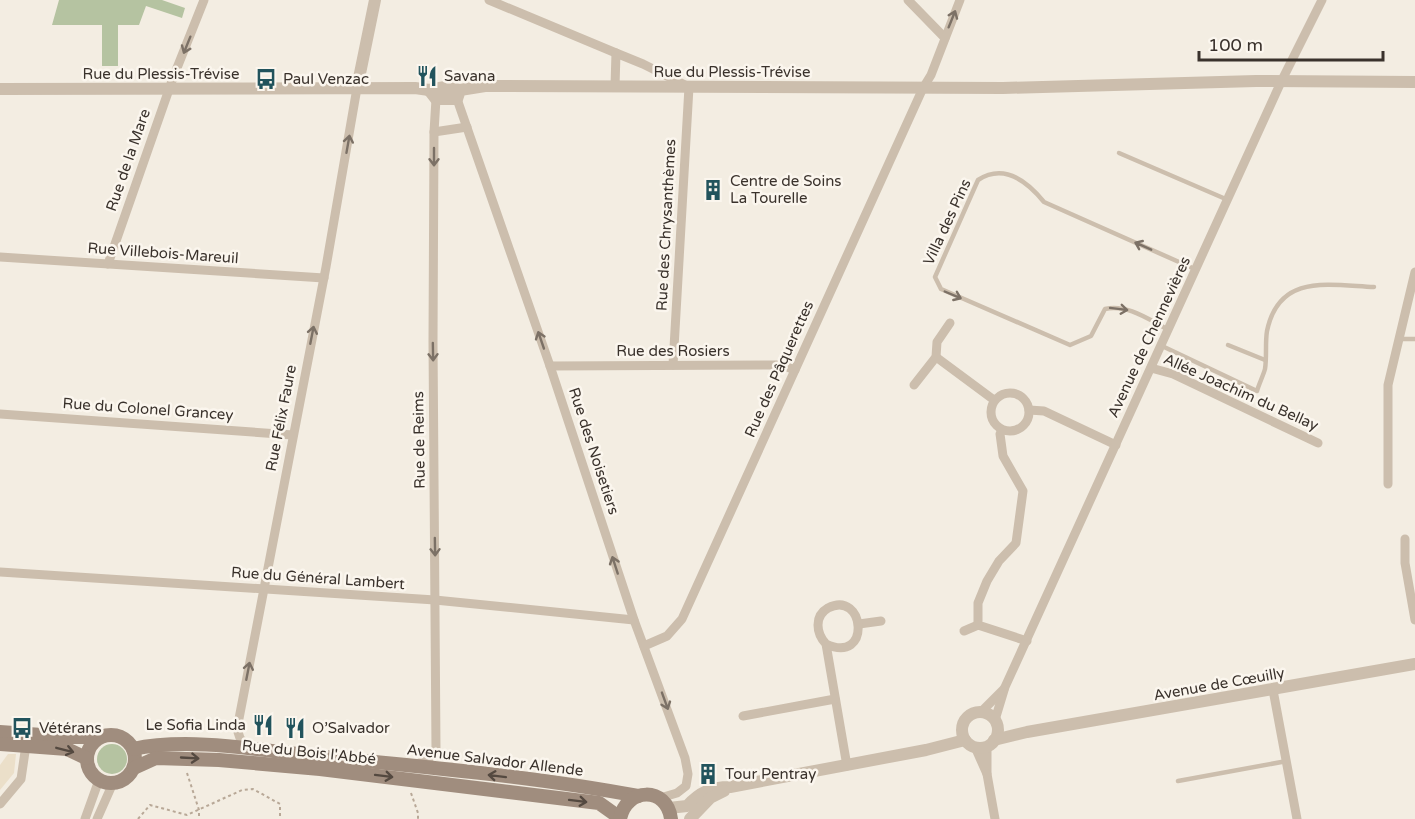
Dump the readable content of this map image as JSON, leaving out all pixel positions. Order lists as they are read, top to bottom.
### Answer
{
  "streets": {
    "main road": ["Rue du Bois l'Abbé", "Avenue Salvador Allende"],
    "street": [
      "Rue du Plessis-Trévise",
      "Rue de la Mare",
      "Rue des Chrysanthèmes",
      "Rue Villebois-Mareuil",
      "Avenue de Chennevières",
      "Rue des Rosiers",
      "Rue des Pâquerettes",
      "Allée Joachim du Bellay",
      "Rue du Colonel Grancey",
      "Rue Félix Faure",
      "Rue de Reims",
      "Rue des Noisetiers",
      "Rue du Général Lambert",
      "Avenue de Cœuilly"
    ],
    "lane": ["Villa des Pins"]
  },
  "crossings": [
    ["Rue du Plessis-Trévise", "Rue de la Mare"],
    ["Rue du Plessis-Trévise", "Rue des Chrysanthèmes"],
    ["Rue du Plessis-Trévise", "Avenue de Chennevières"],
    ["Rue du Plessis-Trévise", "Rue des Pâquerettes"],
    ["Rue du Plessis-Trévise", "Rue Félix Faure"],
    ["Rue du Plessis-Trévise", "Rue de Reims"],
    ["Rue du Plessis-Trévise", "Rue des Noisetiers"],
    ["Rue de la Mare", "Rue Villebois-Mareuil"],
    ["Villa des Pins", "Avenue de Chennevières"],
    ["Rue des Chrysanthèmes", "Rue des Rosiers"],
    ["Rue Villebois-Mareuil", "Rue Félix Faure"],
    ["Avenue de Chennevières", "Allée Joachim du Bellay"],
    ["Avenue de Chennevières", "Avenue de Cœuilly"],
    ["Rue des Rosiers", "Rue des Pâquerettes"],
    ["Rue des Rosiers", "Rue des Noisetiers"],
    ["Rue des Pâquerettes", "Rue des Noisetiers"],
    ["Rue du Colonel Grancey", "Rue Félix Faure"],
    ["Rue Félix Faure", "Rue du Général Lambert"],
    ["Rue Félix Faure", "Avenue Salvador Allende"],
    ["Rue de Reims", "Rue du Général Lambert"],
    ["Rue de Reims", "Avenue Salvador Allende"],
    ["Rue des Noisetiers", "Rue du Général Lambert"],
    ["Rue des Noisetiers", "Avenue de Cœuilly"],
    ["Rue des Noisetiers", "Avenue Salvador Allende"],
    ["Avenue de Cœuilly", "Avenue Salvador Allende"],
    ["Rue du Bois l'Abbé", "Avenue Salvador Allende"]
  ],
  "one_way": [
    "Rue Félix Faure",
    "Rue de Reims",
    "Rue du Bois l'Abbé",
    "Avenue Salvador Allende"
  ],
  "places": {
    "restaurant": ["Savana", "Le Sofia Linda", "O’Salvador"],
    "bus stop": ["Paul Venzac", "Vétérans"],
    "building": ["Centre de Soins La Tourelle", "Tour Pentray"]
  },
  "scale_bar": "100 m"
}
